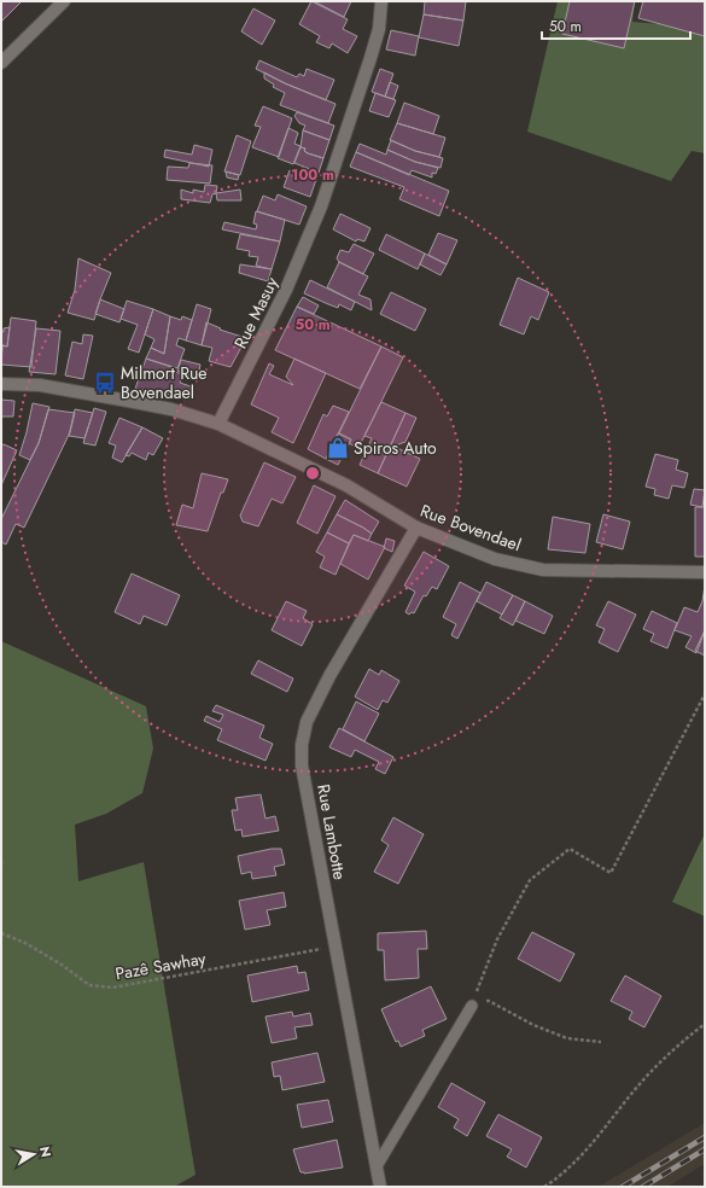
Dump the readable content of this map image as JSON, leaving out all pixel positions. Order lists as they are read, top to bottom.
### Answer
{
  "streets": {
    "street": ["Rue Masuy", "Rue Bovendael", "Rue Lambotte"],
    "path": ["Pazê Sawhay"]
  },
  "crossings": [
    ["Rue Masuy", "Rue Bovendael"],
    ["Rue Bovendael", "Rue Lambotte"],
    ["Rue Lambotte", "Pazê Sawhay"]
  ],
  "places": {
    "bus stop": ["Milmort Rue Bovendael"],
    "shop": ["Spiros Auto"]
  },
  "scale_bar": "50 m",
  "north": "right",
  "rings": ["100 m", "50 m"]
}
